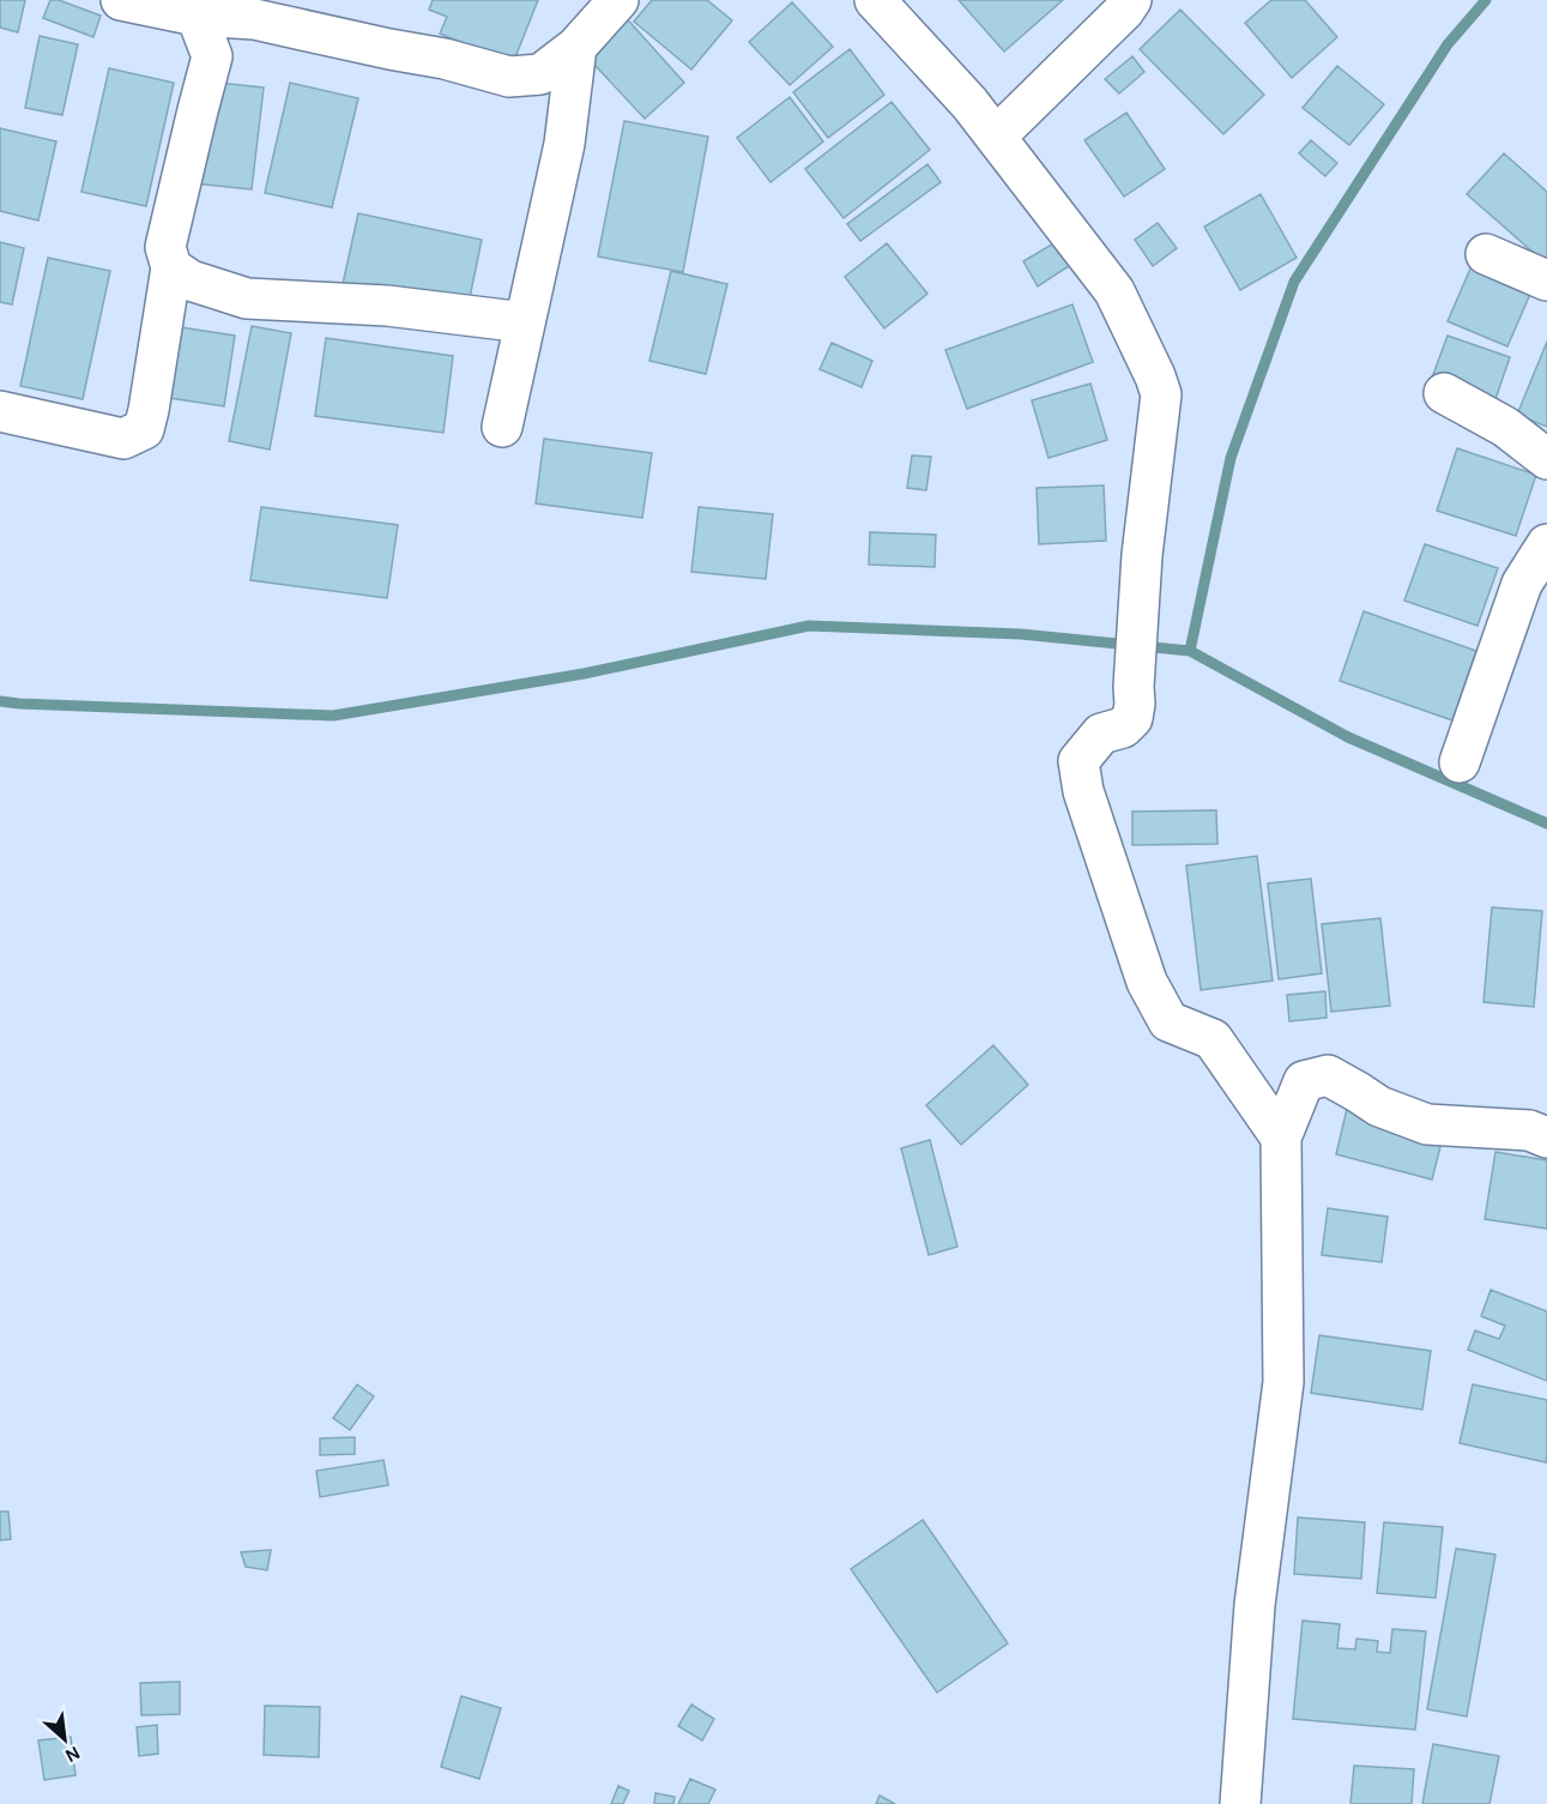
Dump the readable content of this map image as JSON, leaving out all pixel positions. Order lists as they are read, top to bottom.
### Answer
{
  "north": "bottom right"
}
